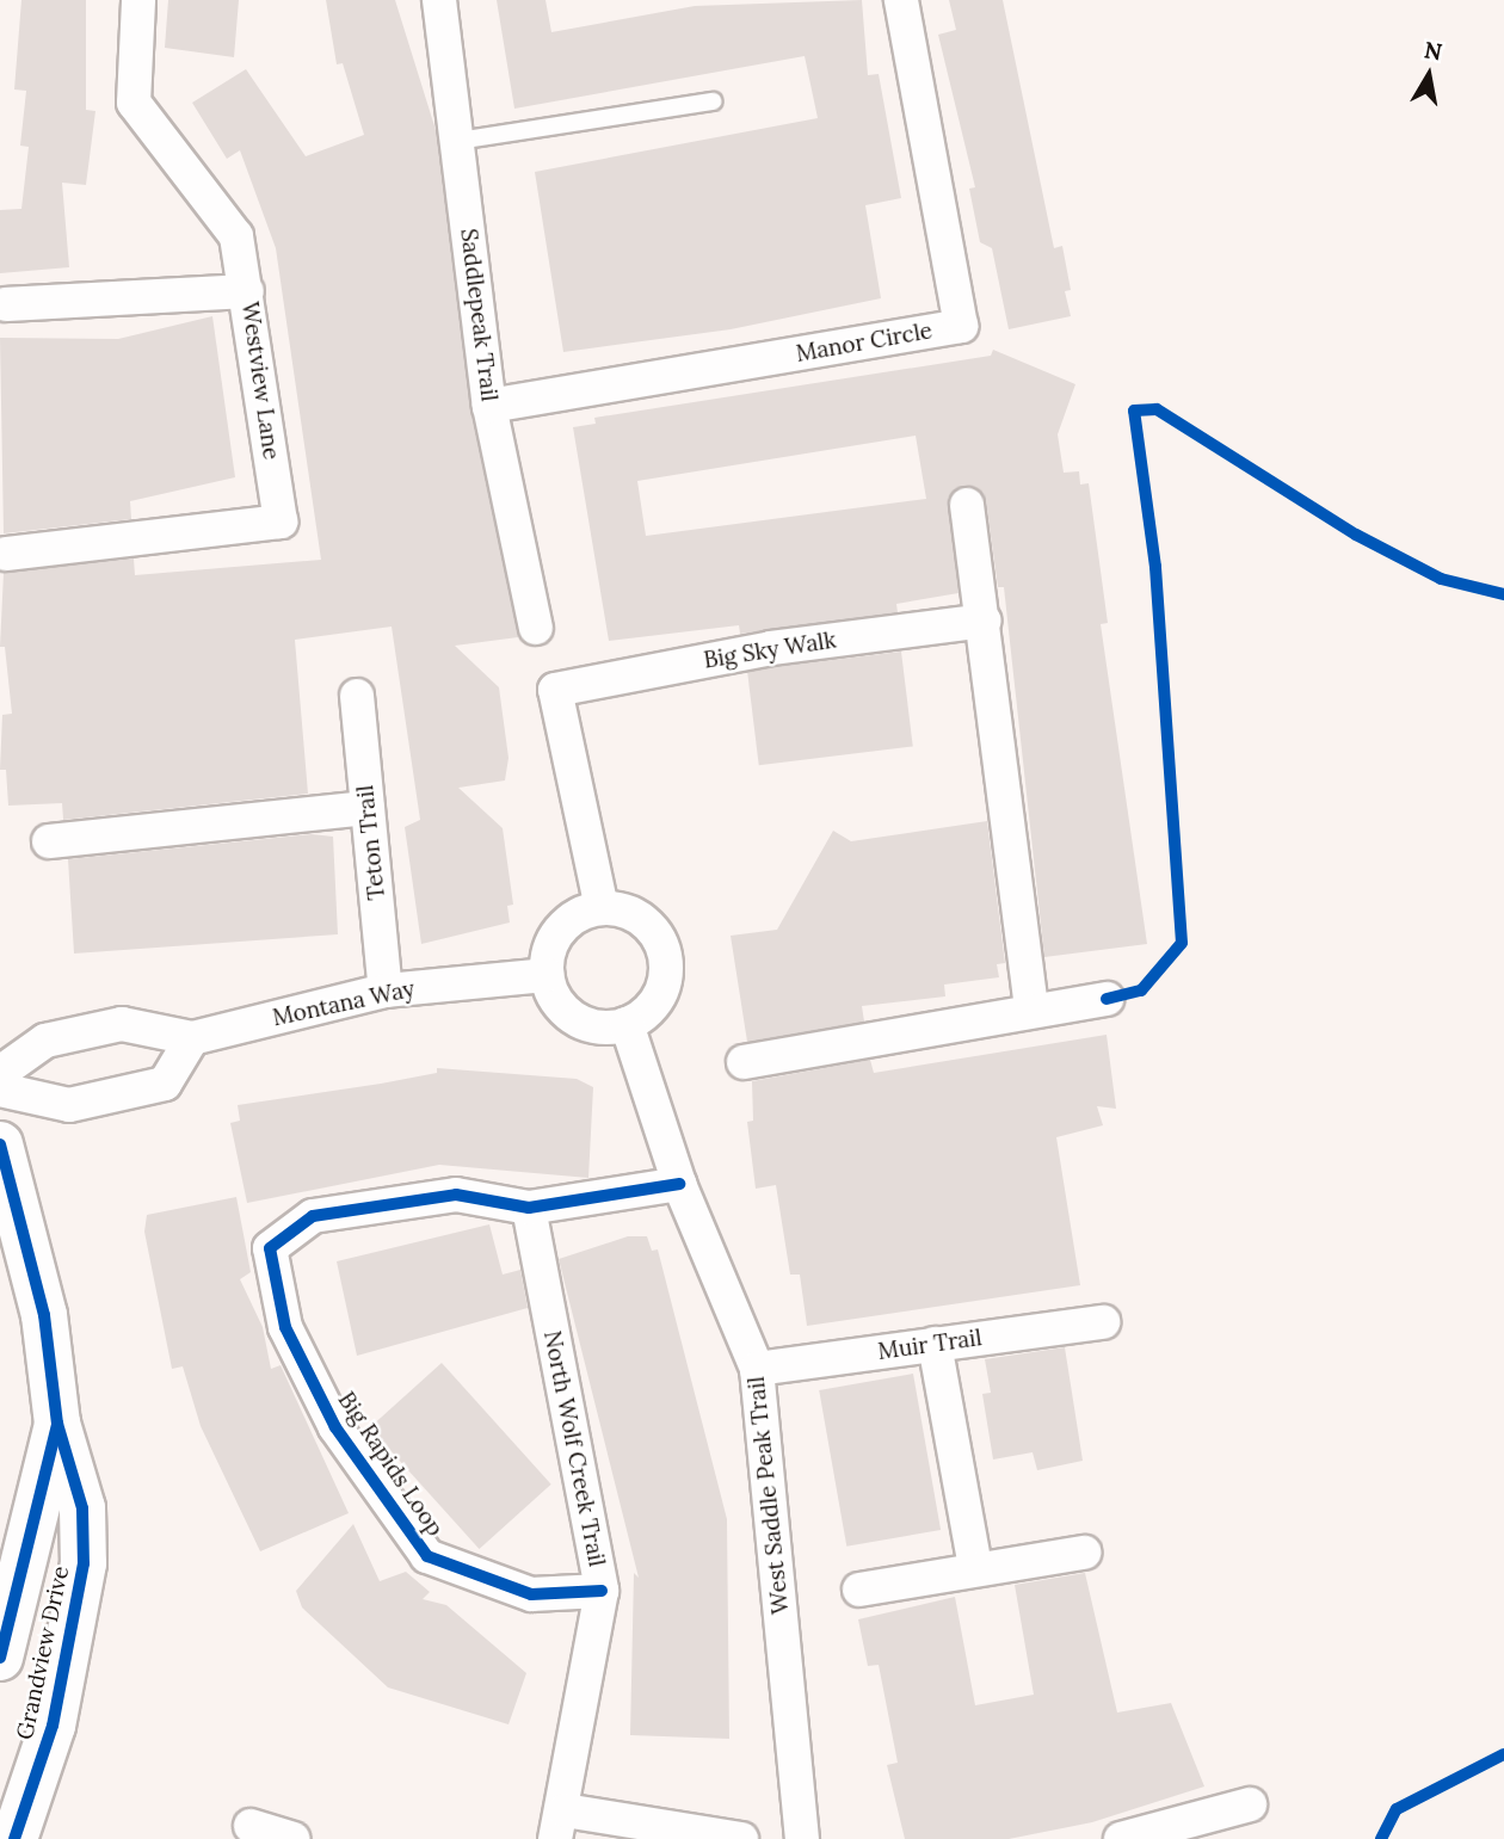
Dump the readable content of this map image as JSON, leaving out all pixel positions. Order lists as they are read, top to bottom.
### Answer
{
  "streets": {
    "street": [
      "Saddlepeak Trail",
      "Manor Circle",
      "Westview Lane",
      "Big Sky Walk",
      "Teton Trail",
      "Montana Way",
      "Muir Trail",
      "North Wolf Creek Trail",
      "Big Rapids Loop",
      "West Saddle Peak Trail",
      "Grandview Drive"
    ]
  },
  "crossings": [
    ["Saddlepeak Trail", "Manor Circle"],
    ["Big Sky Walk", "Montana Way"],
    ["Big Sky Walk", "West Saddle Peak Trail"],
    ["Teton Trail", "Montana Way"],
    ["Montana Way", "West Saddle Peak Trail"],
    ["Muir Trail", "West Saddle Peak Trail"],
    ["North Wolf Creek Trail", "Big Rapids Loop"],
    ["Big Rapids Loop", "West Saddle Peak Trail"]
  ],
  "north": "top"
}
